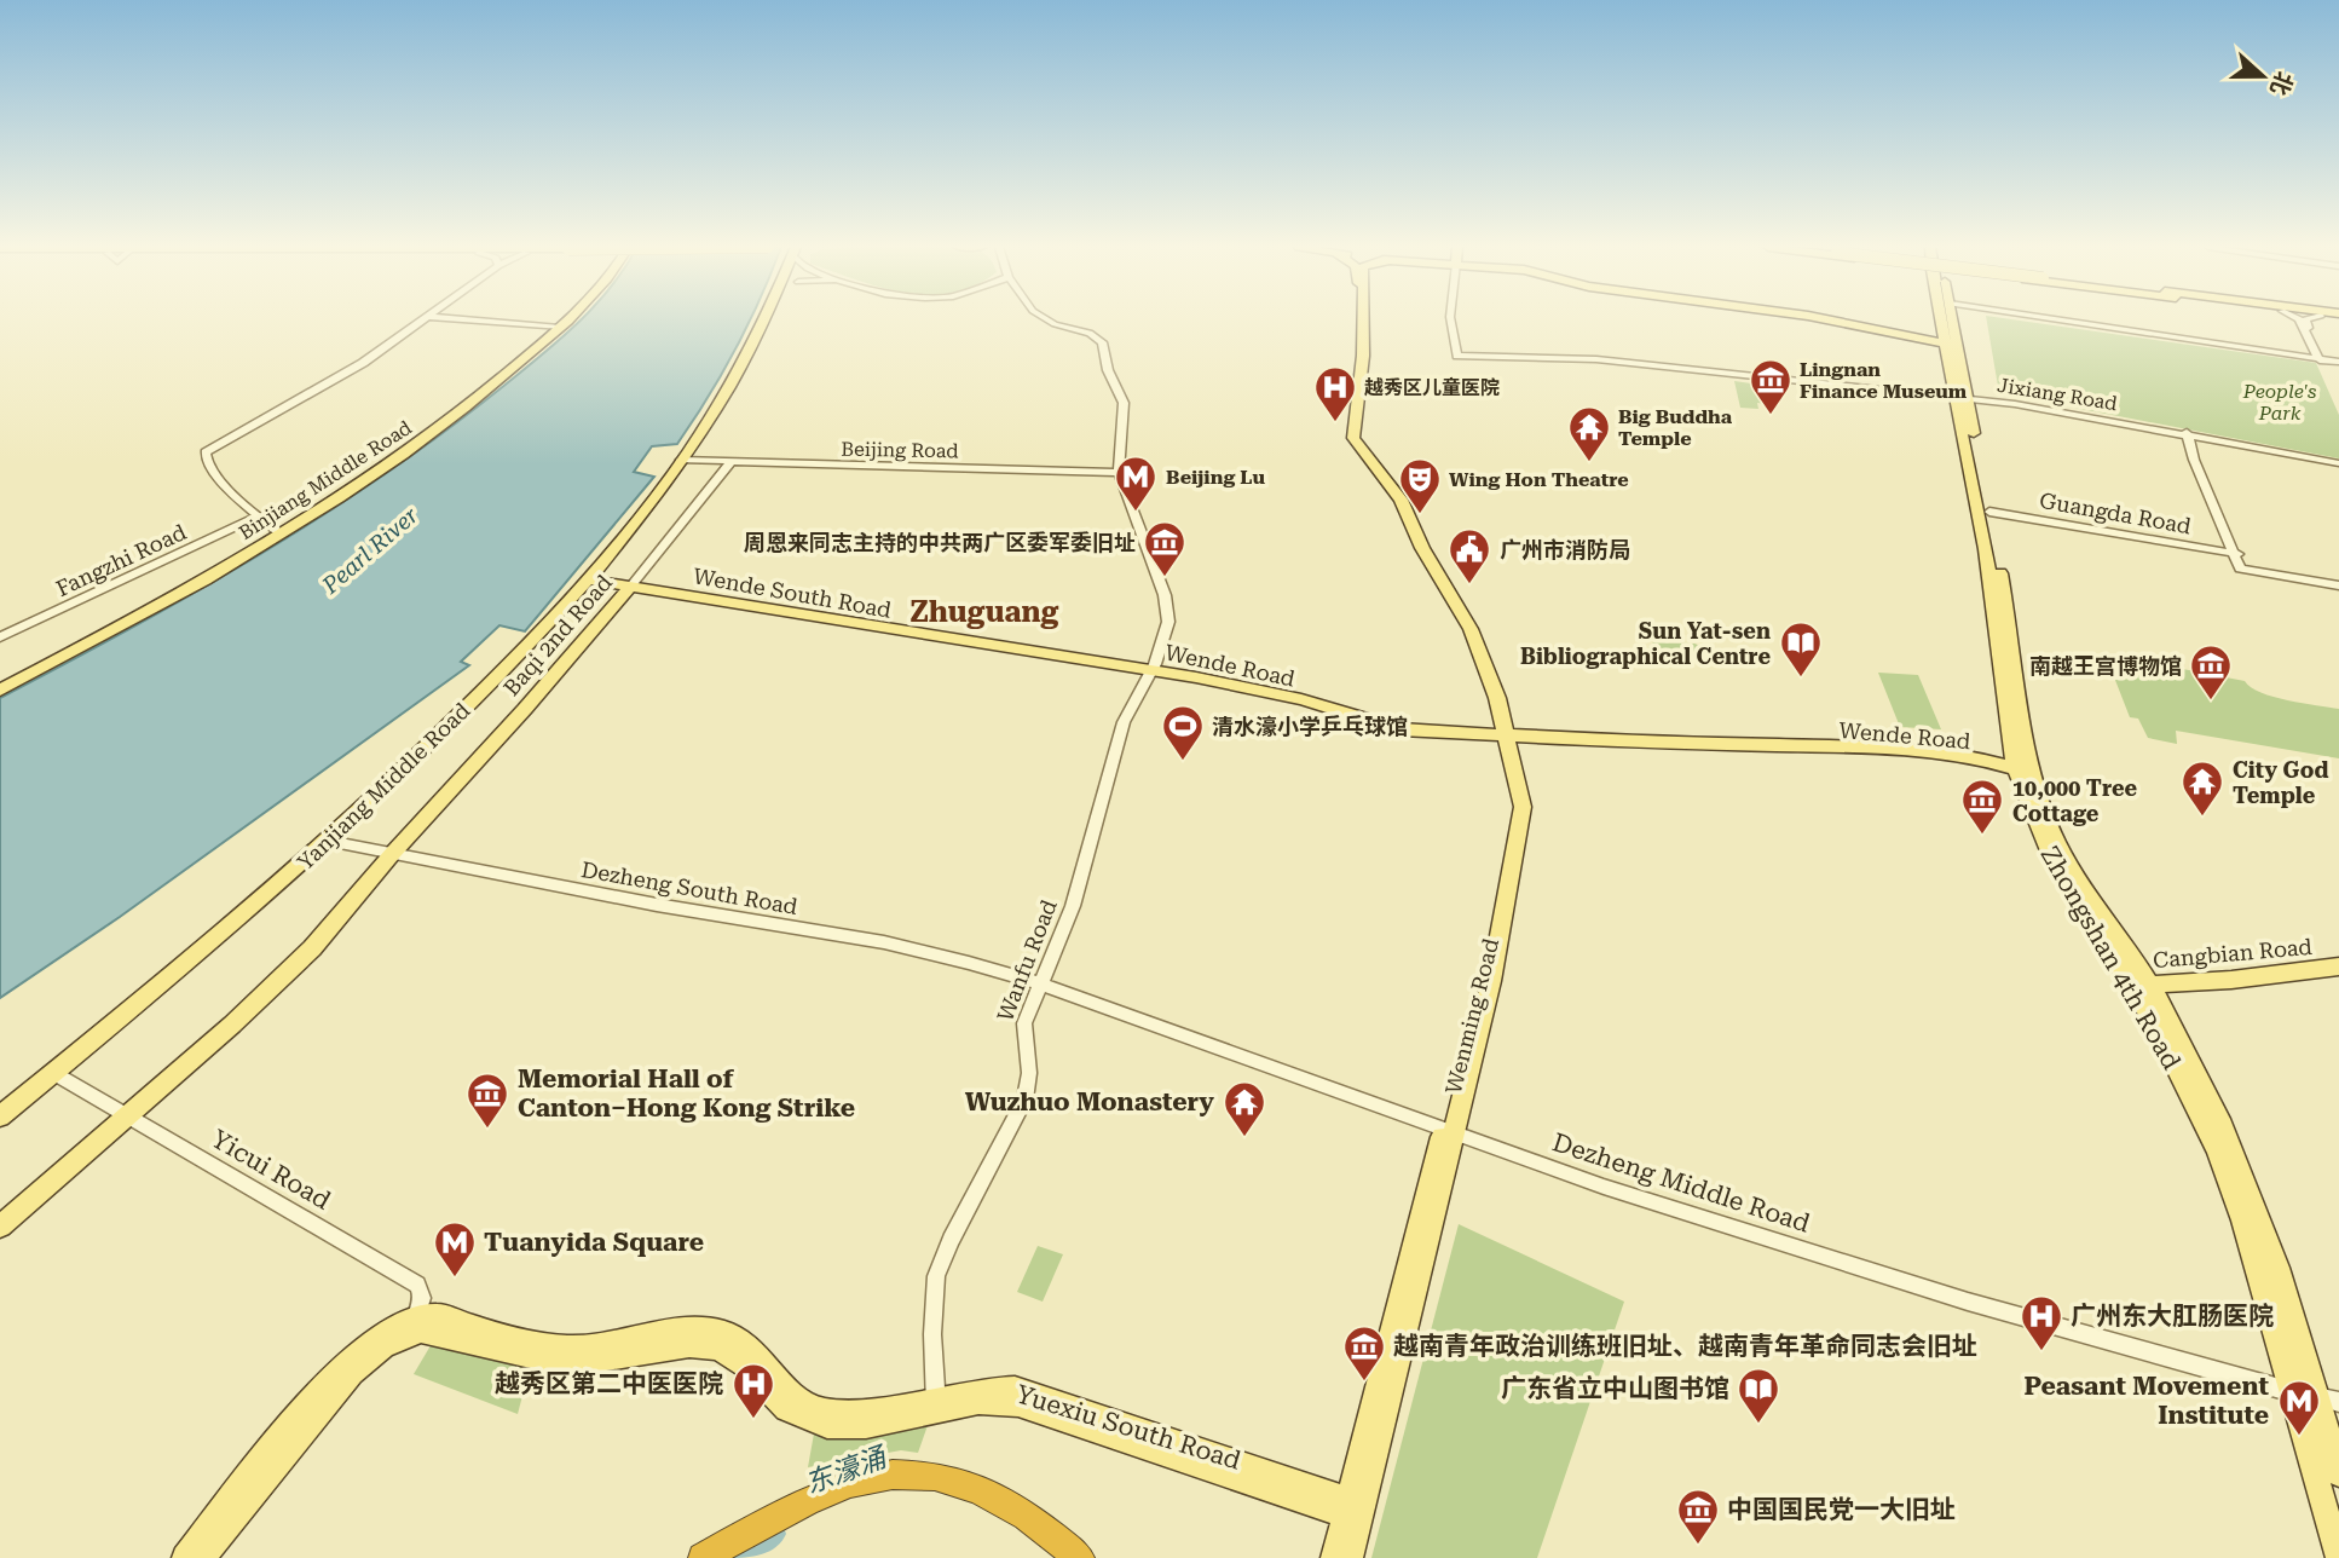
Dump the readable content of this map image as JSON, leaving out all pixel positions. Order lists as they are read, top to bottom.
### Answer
{
  "streets": {
    "main road": [
      "Binjiang Middle Road",
      "Wende South Road",
      "Baqi 2nd Road",
      "Wende Road",
      "Yanjiang Middle Road",
      "Cangbian Road",
      "Zhongshan 4th Road",
      "Wenming Road",
      "Yuexiu South Road"
    ],
    "street": [
      "Jixiang Road",
      "Beijing Road",
      "Guangda Road",
      "Fangzhi Road",
      "Dezheng South Road",
      "Wanfu Road",
      "Yicui Road",
      "Dezheng Middle Road"
    ]
  },
  "crossings": [
    ["Beijing Road", "Baqi 2nd Road"],
    ["Beijing Road", "Yanjiang Middle Road"],
    ["Beijing Road", "Wanfu Road"],
    ["Wende South Road", "Baqi 2nd Road"],
    ["Wende South Road", "Wende Road"],
    ["Wende South Road", "Yanjiang Middle Road"],
    ["Wende South Road", "Wanfu Road"],
    ["Baqi 2nd Road", "Dezheng South Road"],
    ["Baqi 2nd Road", "Yicui Road"],
    ["Wende Road", "Zhongshan 4th Road"],
    ["Wende Road", "Wanfu Road"],
    ["Wende Road", "Wenming Road"],
    ["Yanjiang Middle Road", "Dezheng South Road"],
    ["Yanjiang Middle Road", "Yicui Road"],
    ["Dezheng South Road", "Wanfu Road"],
    ["Dezheng South Road", "Dezheng Middle Road"],
    ["Cangbian Road", "Zhongshan 4th Road"],
    ["Zhongshan 4th Road", "Dezheng Middle Road"],
    ["Wanfu Road", "Dezheng Middle Road"],
    ["Wanfu Road", "Yuexiu South Road"],
    ["Wenming Road", "Dezheng Middle Road"],
    ["Wenming Road", "Yuexiu South Road"],
    ["Yicui Road", "Yuexiu South Road"]
  ],
  "districts": ["Zhuguang"],
  "water": ["Pearl River", "东濠涌"],
  "parks": ["People's Park"],
  "places": {
    "museum": [
      "Lingnan Finance Museum",
      "周恩来同志主持的中共两广区委军委旧址",
      "南越王宫博物馆",
      "10,000 Tree Cottage",
      "Memorial Hall of Canton–Hong Kong Strike",
      "越南青年政治训练班旧址、越南青年革命同志会旧址",
      "中国国民党一大旧址"
    ],
    "hospital": ["越秀区儿童医院", "广州东大肛肠医院", "越秀区第二中医医院"],
    "temple": ["Big Buddha Temple", "City God Temple", "Wuzhuo Monastery"],
    "metro station": ["Beijing Lu", "Tuanyida Square", "Peasant Movement Institute"],
    "theatre": ["Wing Hon Theatre"],
    "public building": ["广州市消防局"],
    "library": ["Sun Yat-sen Bibliographical Centre", "广东省立中山图书馆"],
    "sports": ["清水濠小学乒乓球馆"]
  },
  "north": "right"
}
